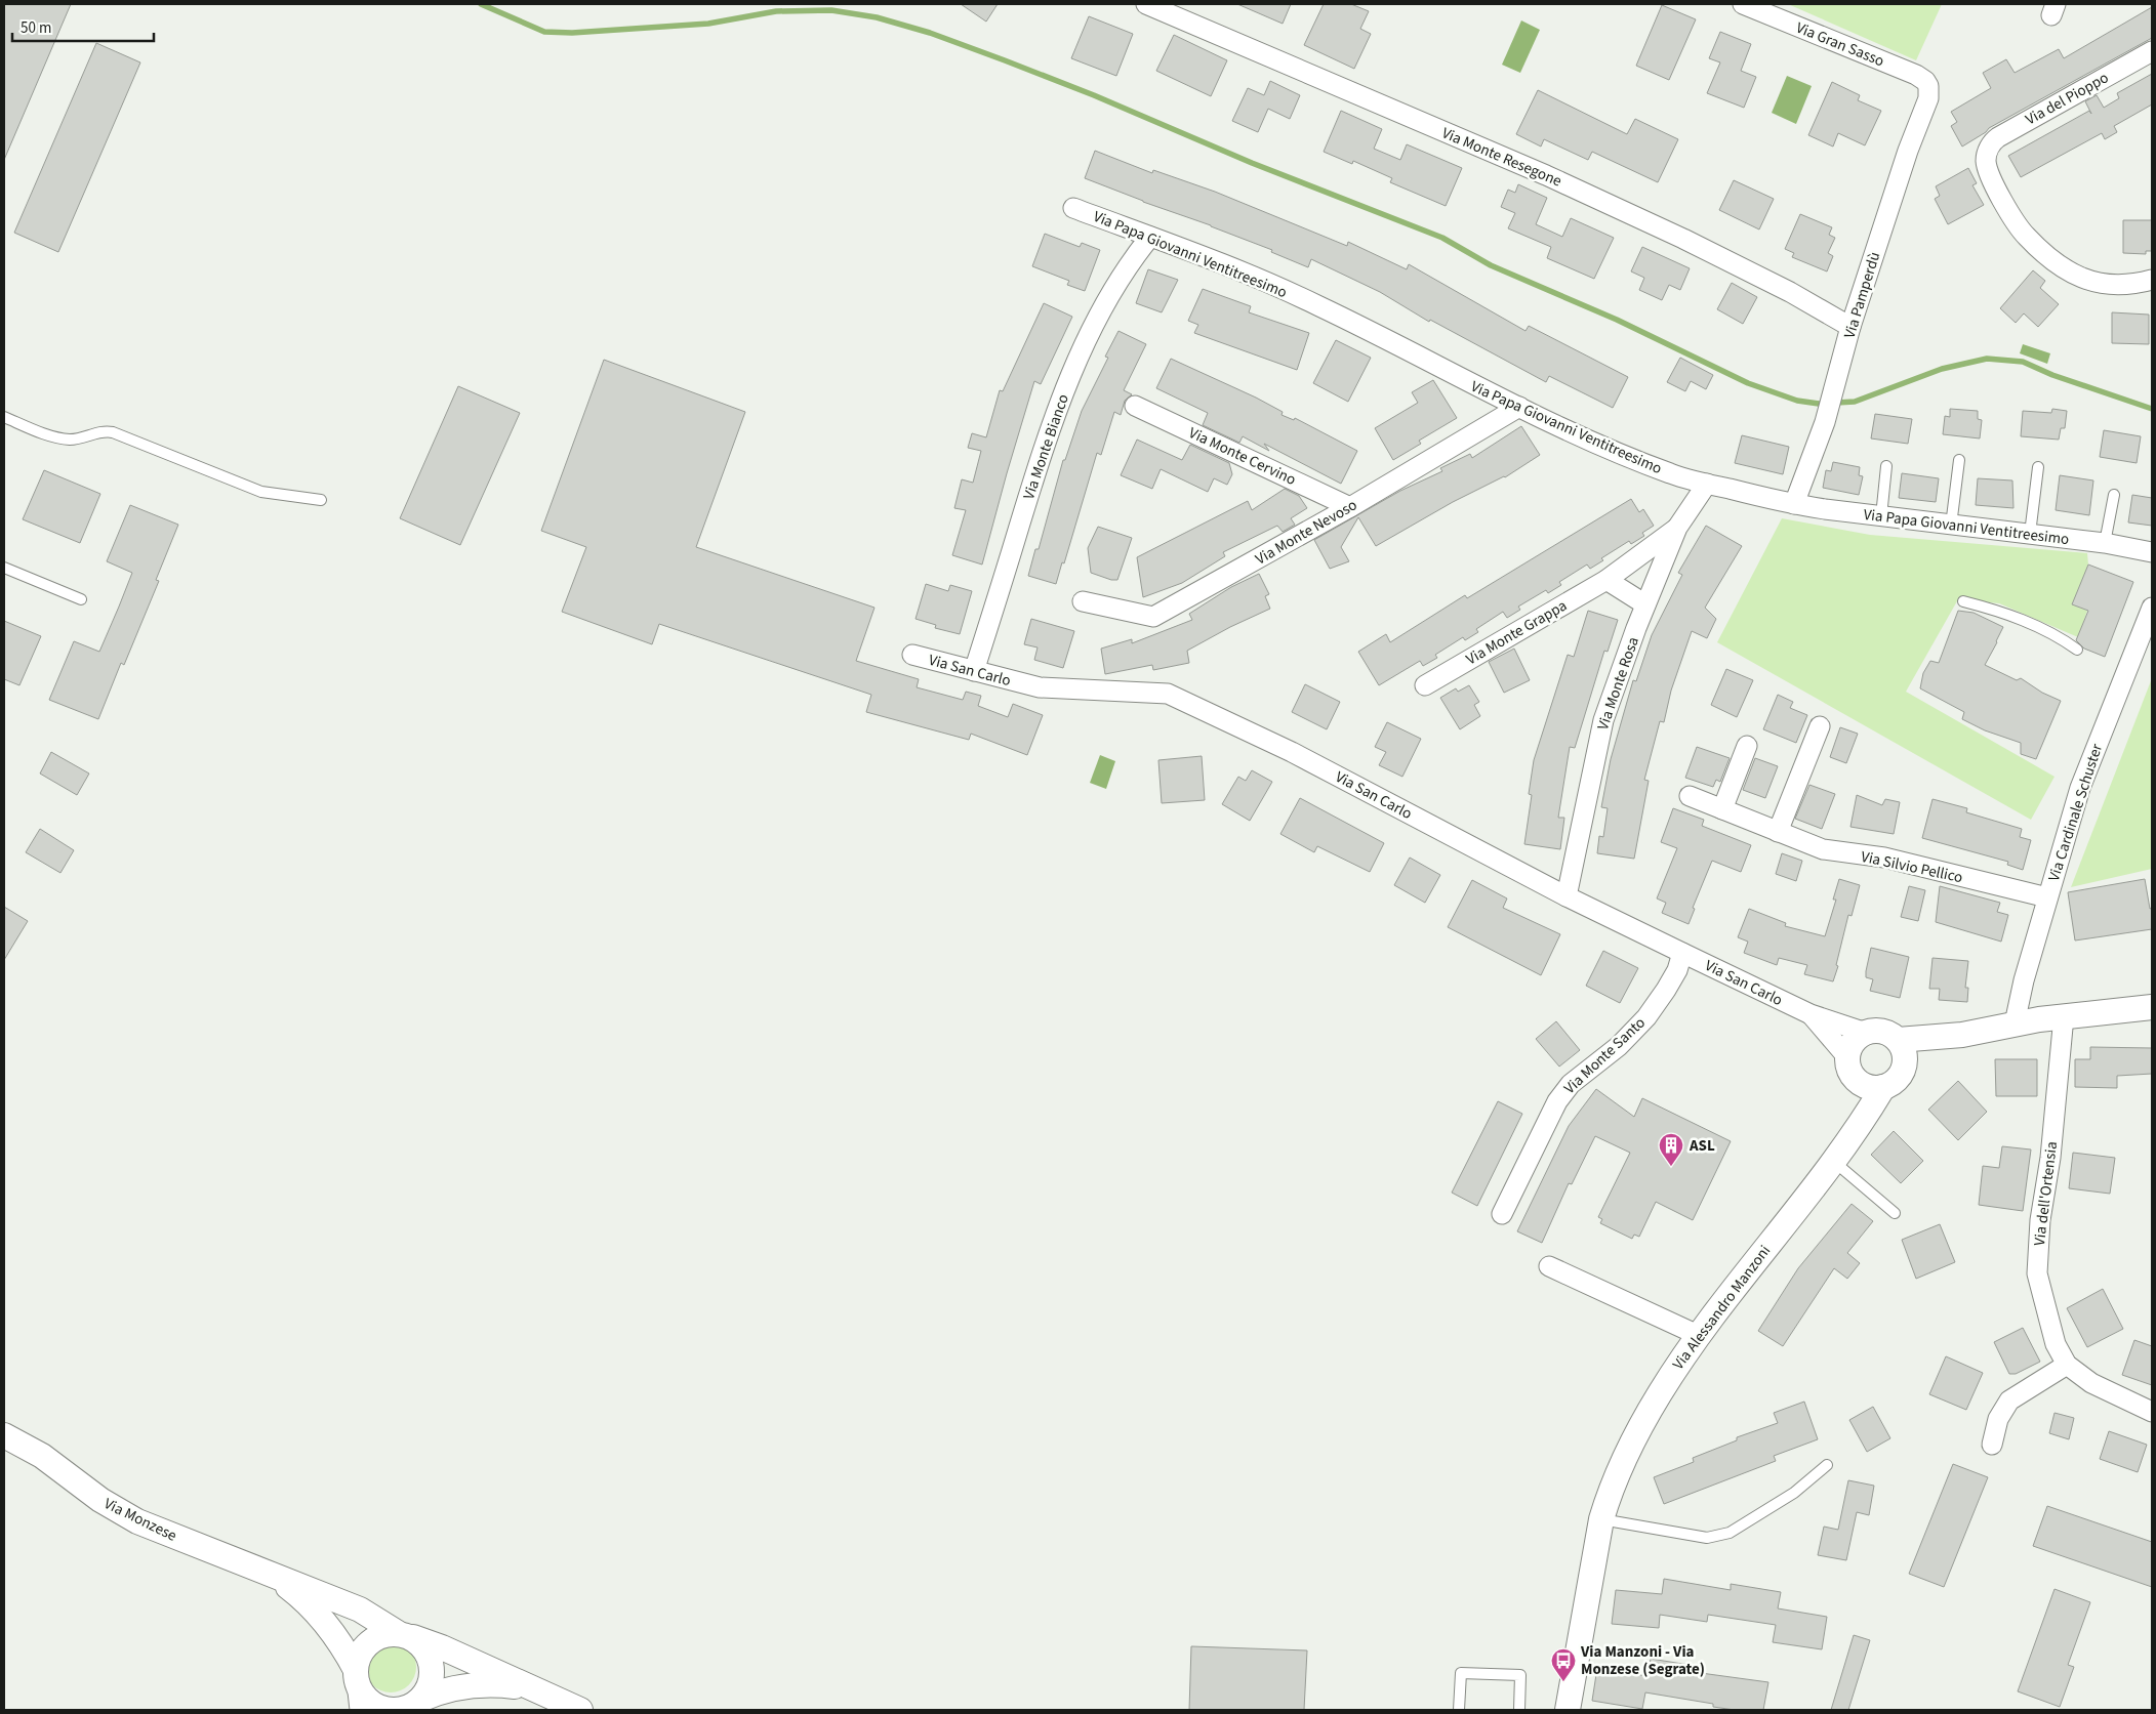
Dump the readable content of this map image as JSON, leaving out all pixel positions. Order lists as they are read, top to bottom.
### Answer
{
  "streets": {
    "street": [
      "Via Gran Sasso",
      "Via del Pioppo",
      "Via Monte Resegone",
      "Via Papa Giovanni Ventitreesimo",
      "Via Pamperdù",
      "Via Monte Bianco",
      "Via Monte Cervino",
      "Via Monte Nevoso",
      "Via Monte Grappa",
      "Via San Carlo",
      "Via Monte Rosa",
      "Via Cardinale Schuster",
      "Via Silvio Pellico",
      "Via Monte Santo",
      "Via dell'Ortensia",
      "Via Alessandro Manzoni",
      "Via Monzese"
    ]
  },
  "crossings": [
    ["Via Gran Sasso", "Via Pamperdù"],
    ["Via Monte Resegone", "Via Pamperdù"],
    ["Via Papa Giovanni Ventitreesimo", "Via Pamperdù"],
    ["Via Papa Giovanni Ventitreesimo", "Via Monte Bianco"],
    ["Via Papa Giovanni Ventitreesimo", "Via Monte Nevoso"],
    ["Via Papa Giovanni Ventitreesimo", "Via Monte Rosa"],
    ["Via Monte Bianco", "Via San Carlo"],
    ["Via Monte Cervino", "Via Monte Nevoso"],
    ["Via Monte Grappa", "Via Monte Rosa"],
    ["Via San Carlo", "Via Monte Rosa"],
    ["Via San Carlo", "Via Monte Santo"],
    ["Via San Carlo", "Via Alessandro Manzoni"],
    ["Via Cardinale Schuster", "Via Silvio Pellico"]
  ],
  "places": {
    "building": ["ASL"],
    "bus stop": ["Via Manzoni - Via Monzese (Segrate)"]
  },
  "scale_bar": "50 m"
}
